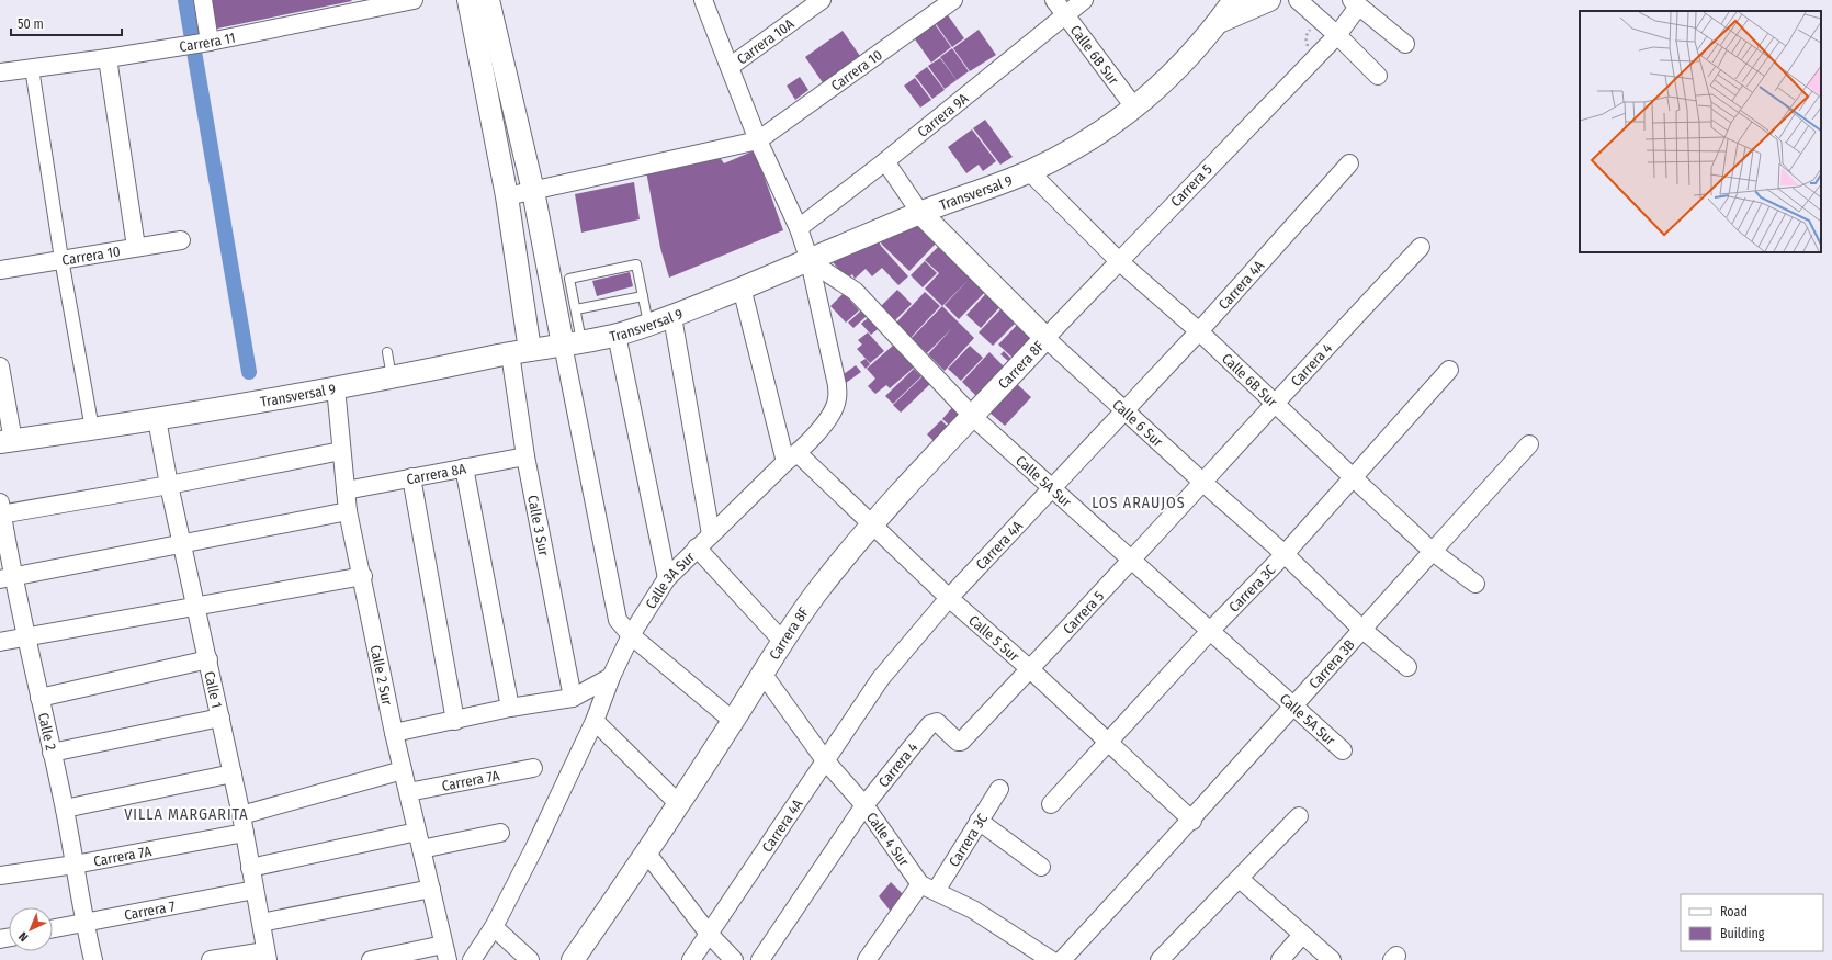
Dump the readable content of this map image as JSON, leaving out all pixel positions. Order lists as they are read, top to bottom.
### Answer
{
  "streets": {
    "street": [
      "Carrera 11",
      "Carrera 10A",
      "Calle 6B Sur",
      "Carrera 10",
      "Carrera 9A",
      "Carrera 5",
      "Transversal 9",
      "Carrera 4A",
      "Carrera 4",
      "Carrera 8F",
      "Calle 6 Sur",
      "Carrera 8A",
      "Calle 5A Sur",
      "Calle 3 Sur",
      "Calle 3A Sur",
      "Carrera 3C",
      "Calle 5 Sur",
      "Carrera 3B",
      "Calle 2 Sur",
      "Calle 1",
      "Calle 2",
      "Carrera 7A",
      "Calle 4 Sur",
      "Carrera 7"
    ]
  },
  "crossings": [
    ["Carrera 10A", "Calle 3A Sur"],
    ["Calle 6B Sur", "Carrera 9A"],
    ["Calle 6B Sur", "Carrera 5"],
    ["Calle 6B Sur", "Transversal 9"],
    ["Calle 6B Sur", "Carrera 4A"],
    ["Calle 6B Sur", "Carrera 4"],
    ["Calle 6B Sur", "Carrera 3C"],
    ["Calle 6B Sur", "Carrera 3B"],
    ["Carrera 10", "Calle 3A Sur"],
    ["Carrera 9A", "Calle 6 Sur"],
    ["Carrera 9A", "Calle 3A Sur"],
    ["Carrera 5", "Carrera 4"],
    ["Carrera 5", "Carrera 8F"],
    ["Carrera 5", "Calle 6 Sur"],
    ["Carrera 5", "Calle 5A Sur"],
    ["Carrera 5", "Calle 5 Sur"],
    ["Transversal 9", "Calle 6 Sur"],
    ["Transversal 9", "Calle 5A Sur"],
    ["Transversal 9", "Calle 3 Sur"],
    ["Transversal 9", "Calle 3A Sur"],
    ["Transversal 9", "Calle 2 Sur"],
    ["Transversal 9", "Calle 1"],
    ["Carrera 4A", "Calle 6 Sur"],
    ["Carrera 4A", "Calle 5A Sur"],
    ["Carrera 4A", "Calle 5 Sur"],
    ["Carrera 4A", "Calle 4 Sur"],
    ["Carrera 4", "Calle 6 Sur"],
    ["Carrera 4", "Calle 4 Sur"],
    ["Carrera 8F", "Calle 6 Sur"],
    ["Carrera 8F", "Calle 5A Sur"],
    ["Carrera 8F", "Calle 5 Sur"],
    ["Carrera 8F", "Calle 4 Sur"],
    ["Calle 6 Sur", "Carrera 3C"],
    ["Calle 6 Sur", "Carrera 3B"],
    ["Carrera 8A", "Calle 3 Sur"],
    ["Carrera 8A", "Calle 2 Sur"],
    ["Calle 5A Sur", "Calle 3A Sur"],
    ["Calle 5A Sur", "Carrera 3C"],
    ["Calle 5A Sur", "Carrera 3B"],
    ["Calle 3A Sur", "Calle 5 Sur"],
    ["Carrera 3C", "Calle 5 Sur"],
    ["Carrera 3C", "Calle 4 Sur"],
    ["Calle 5 Sur", "Carrera 3B"],
    ["Calle 2 Sur", "Carrera 7A"],
    ["Calle 1", "Carrera 7A"],
    ["Calle 1", "Carrera 7"],
    ["Calle 2", "Carrera 7A"],
    ["Calle 2", "Carrera 7"]
  ],
  "districts": ["LOS ARAUJOS", "VILLA MARGARITA"],
  "legend": ["Road", "Building"],
  "scale_bar": "50 m",
  "north": "bottom left"
}
